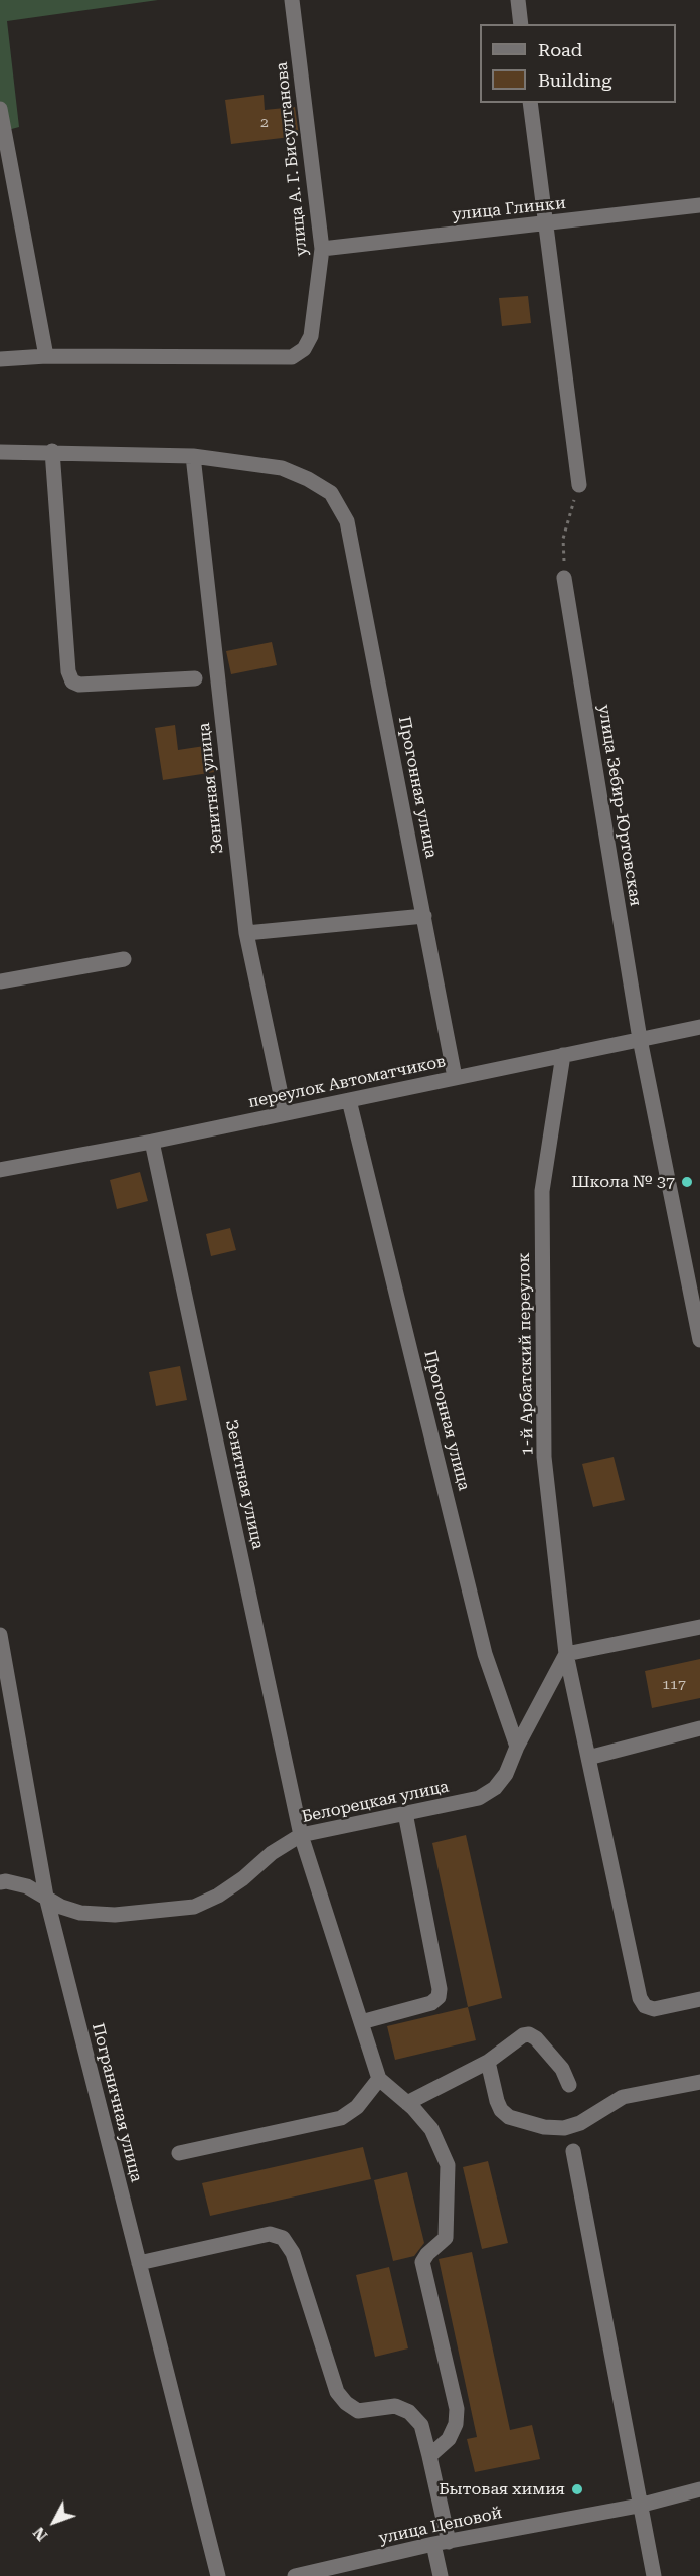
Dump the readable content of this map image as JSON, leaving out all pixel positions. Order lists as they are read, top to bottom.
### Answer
{
  "streets": {
    "street": [
      "улица А. Г. Бисултанова",
      "улица Глинки",
      "Прогонная улица",
      "Зенитная улица",
      "улица Зебир-Юртовская",
      "переулок Автоматчиков",
      "1-й Арбатский переулок",
      "Белорецкая улица",
      "Пограничная улица",
      "улица Цеповой"
    ]
  },
  "crossings": [
    ["улица А. Г. Бисултанова", "улица Глинки"],
    ["Прогонная улица", "Зенитная улица"],
    ["Прогонная улица", "переулок Автоматчиков"],
    ["Прогонная улица", "Белорецкая улица"],
    ["Зенитная улица", "переулок Автоматчиков"],
    ["Зенитная улица", "Белорецкая улица"],
    ["улица Зебир-Юртовская", "переулок Автоматчиков"],
    ["переулок Автоматчиков", "1-й Арбатский переулок"],
    ["Белорецкая улица", "Пограничная улица"]
  ],
  "places": ["Школа № 37", "Бытовая химия"],
  "house_numbers": ["2", "117"],
  "legend": ["Road", "Building"],
  "north": "bottom left"
}
